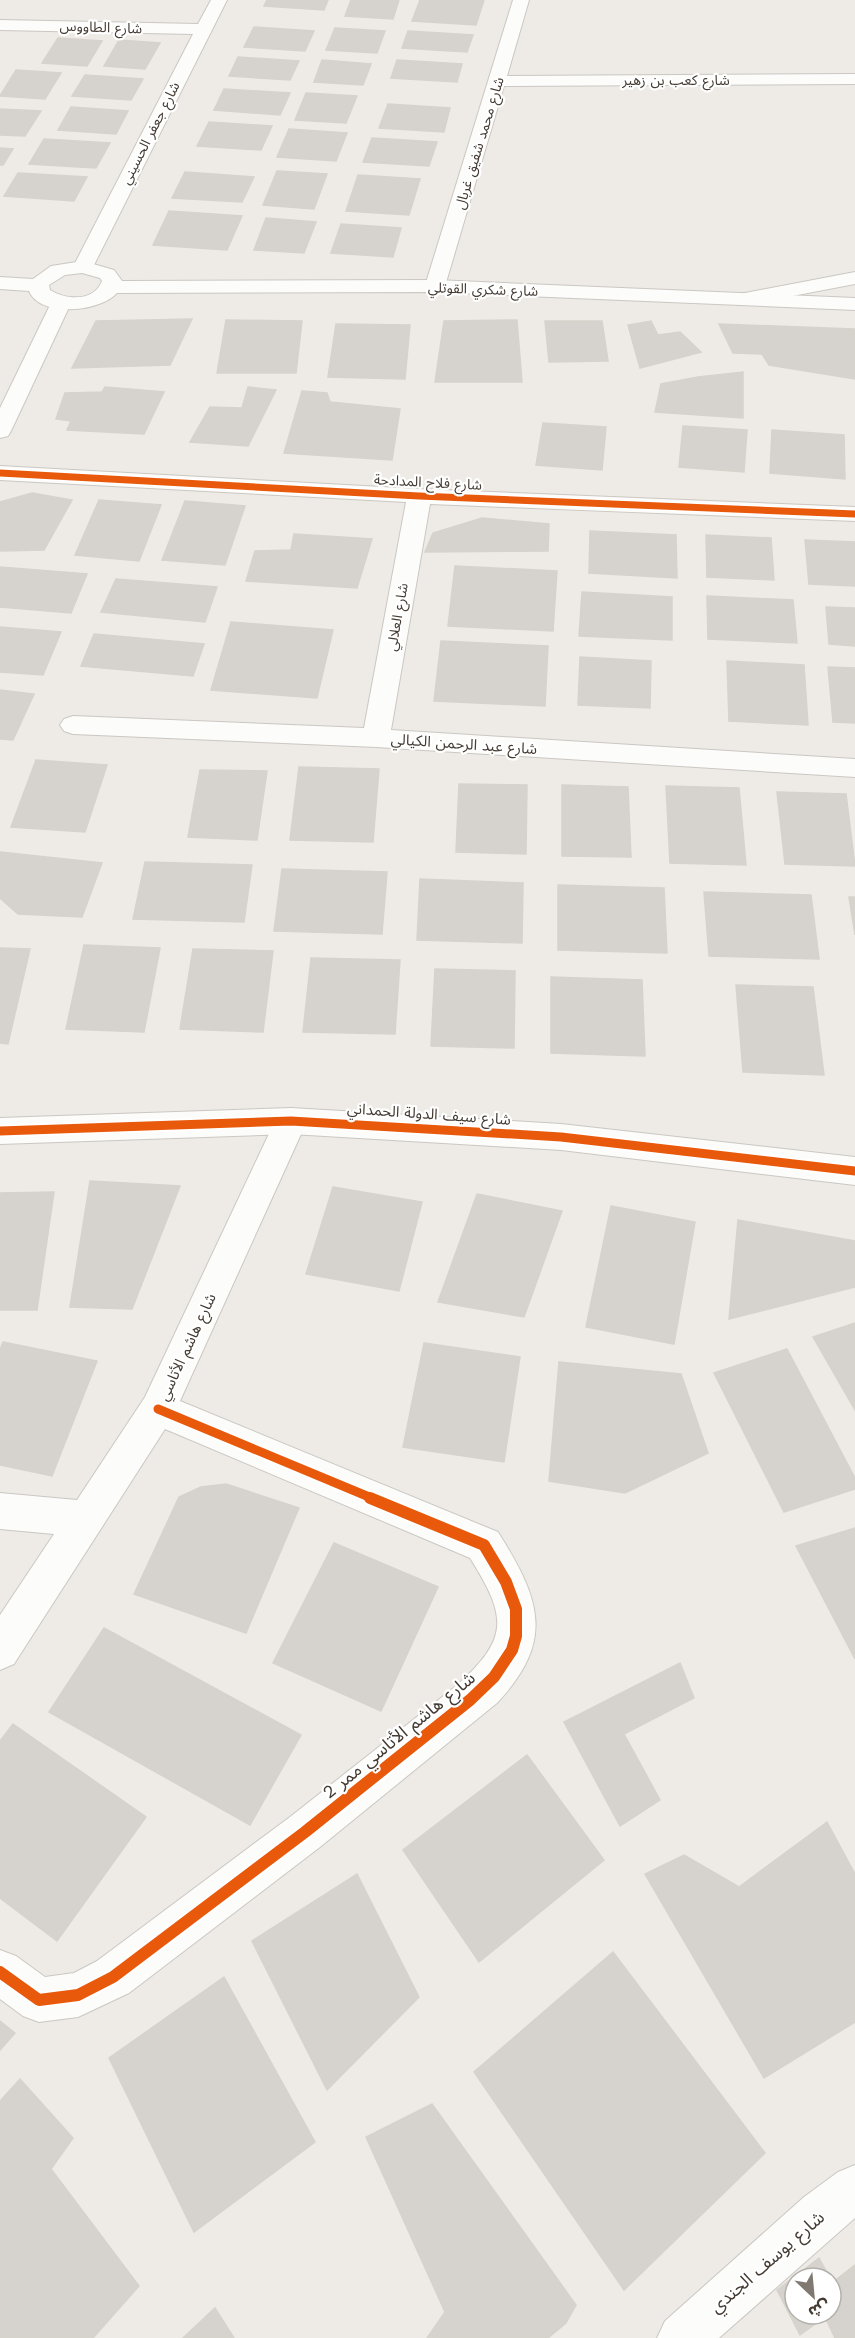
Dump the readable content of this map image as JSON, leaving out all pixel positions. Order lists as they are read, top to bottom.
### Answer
{
  "streets": {
    "street": [
      "شارع الطاووس",
      "شارع كعب بن زهير",
      "شارع جعفر الحسيني",
      "شارع محمد شفيق غربال",
      "شارع شكري القوتلي",
      "شارع فلاح المدادحة",
      "شارع العلالي",
      "شارع عبد الرحمن الكيالي",
      "شارع سيف الدولة الحمداني",
      "شارع هاشم الأتاسي",
      "شارع هاشم الأتاسي ممر 2",
      "شارع يوسف الجندي"
    ]
  },
  "crossings": [
    ["شارع الطاووس", "شارع جعفر الحسيني"],
    ["شارع كعب بن زهير", "شارع محمد شفيق غربال"],
    ["شارع محمد شفيق غربال", "شارع شكري القوتلي"],
    ["شارع فلاح المدادحة", "شارع العلالي"],
    ["شارع العلالي", "شارع عبد الرحمن الكيالي"],
    ["شارع سيف الدولة الحمداني", "شارع هاشم الأتاسي"],
    ["شارع هاشم الأتاسي", "شارع هاشم الأتاسي ممر 2"]
  ],
  "north": "bottom right"
}
